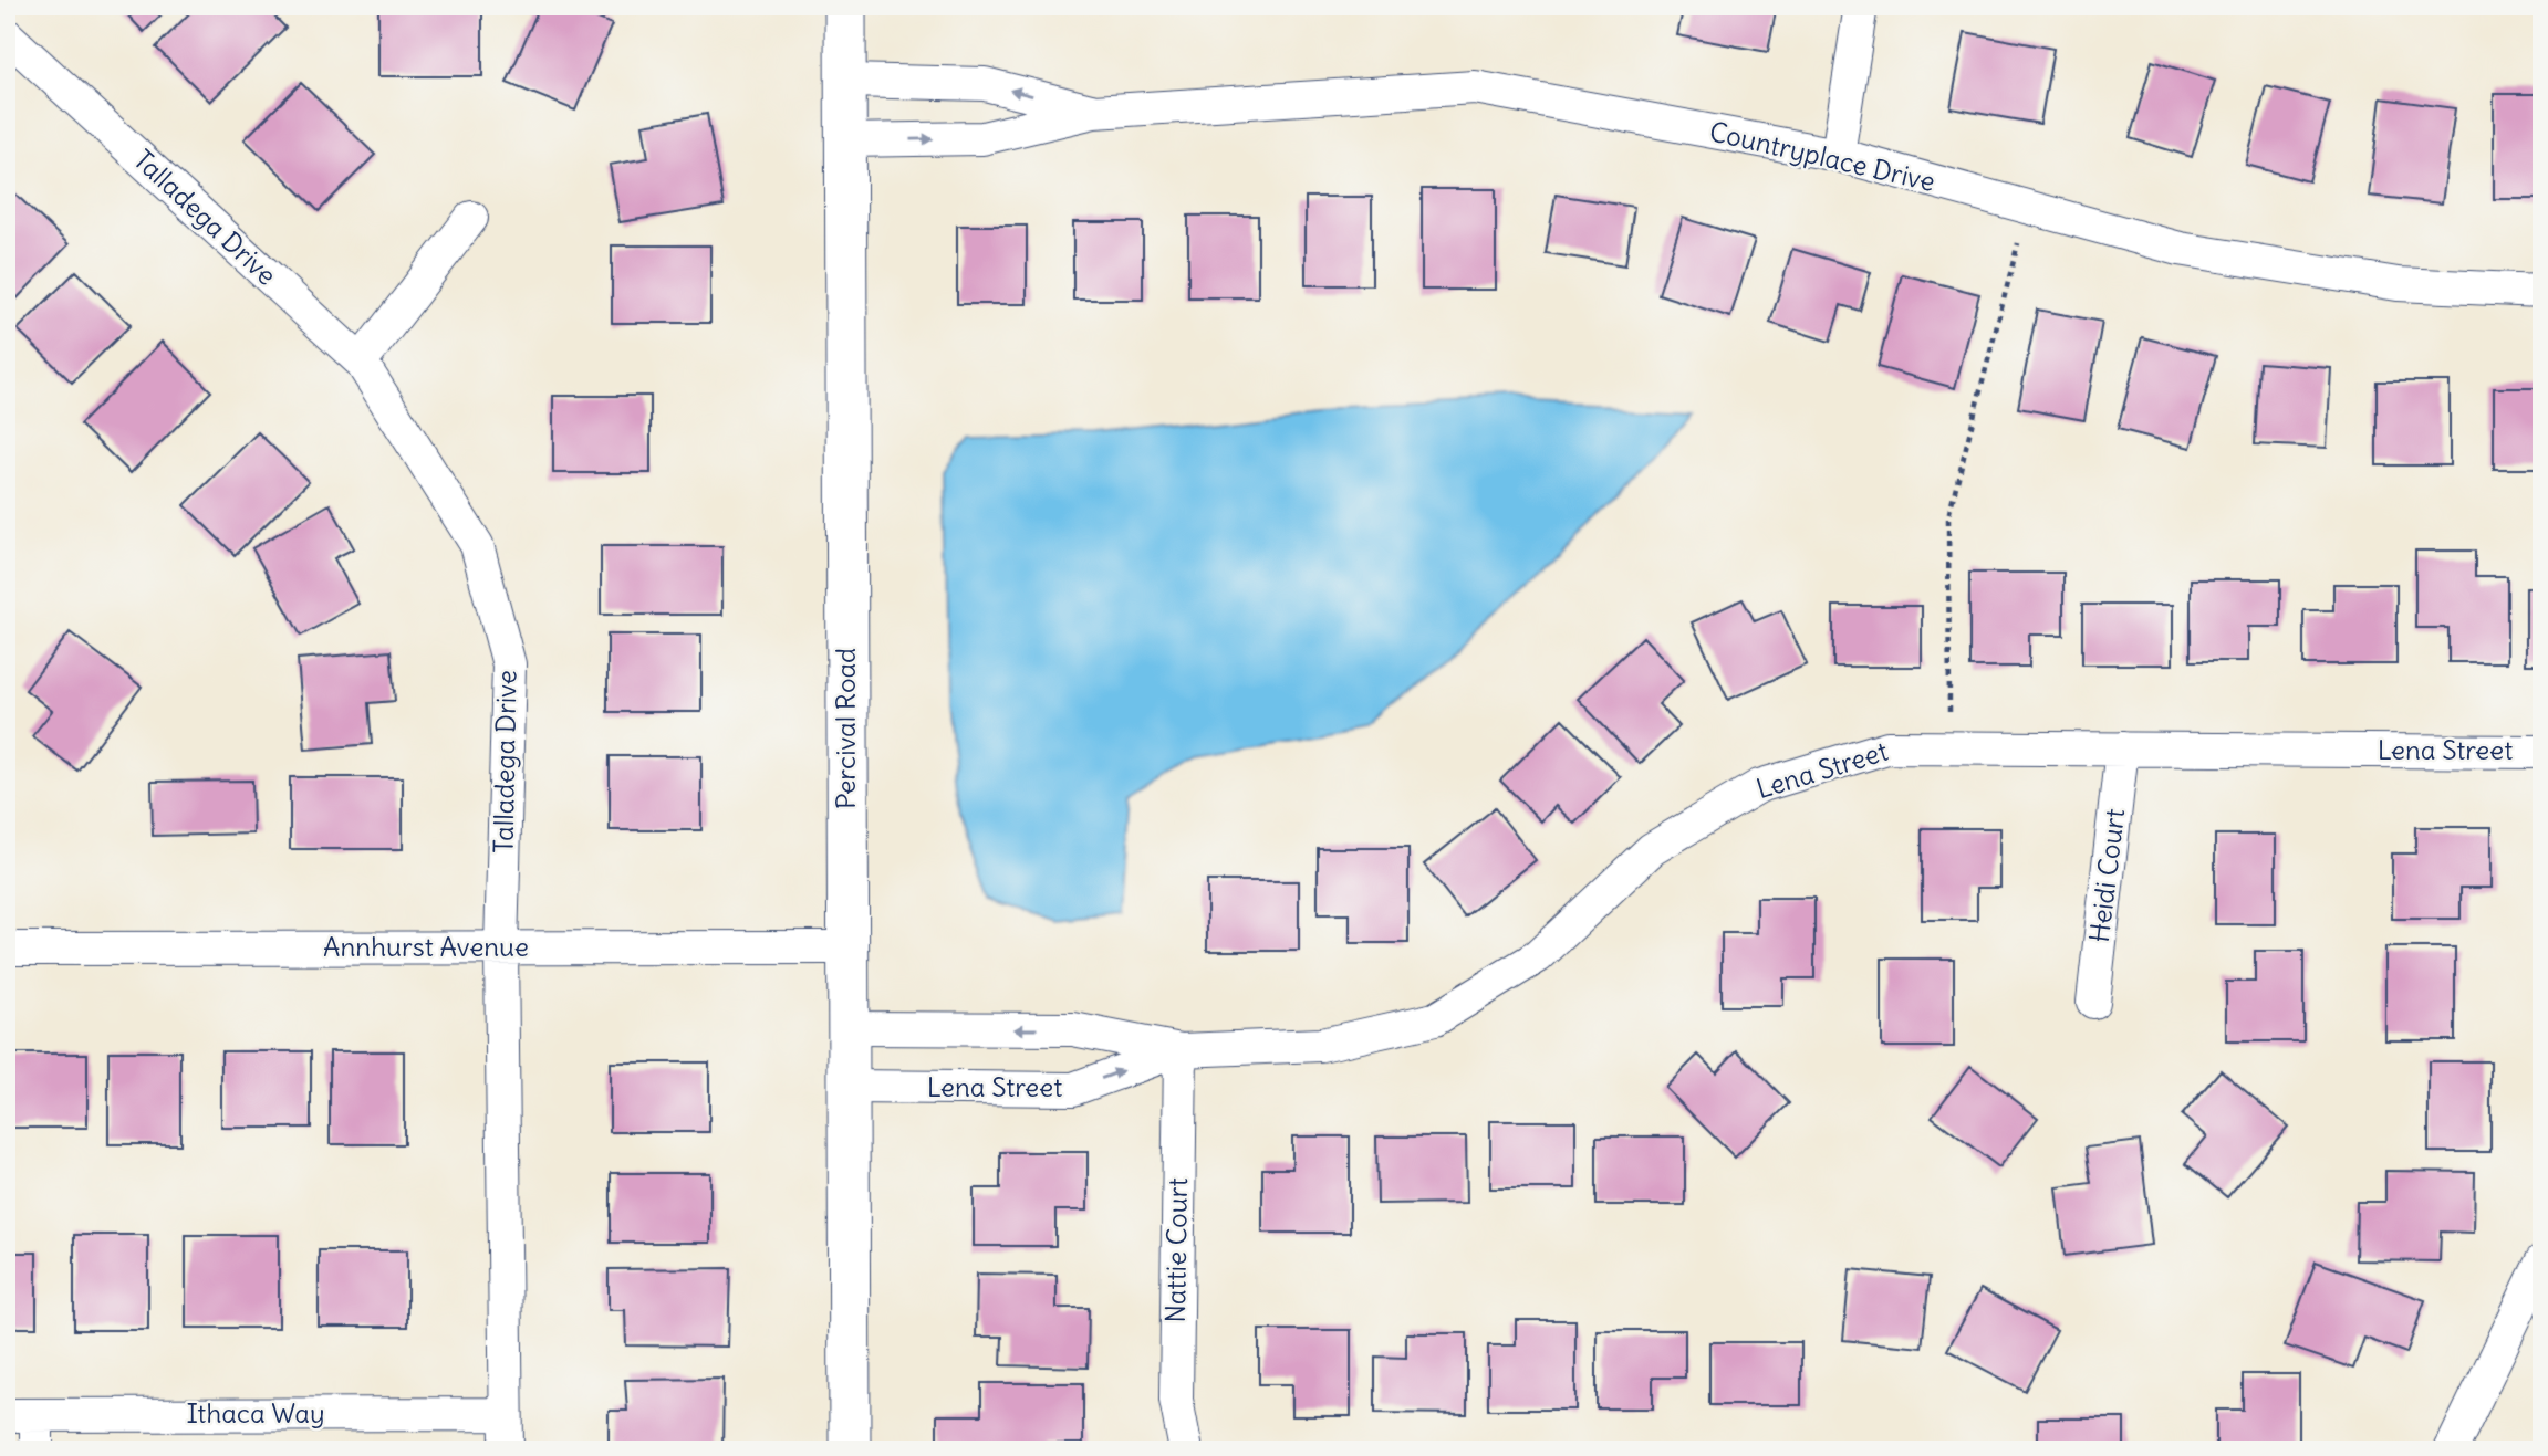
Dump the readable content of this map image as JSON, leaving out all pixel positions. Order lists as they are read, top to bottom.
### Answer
{
  "streets": {
    "street": [
      "Countryplace Drive",
      "Talladega Drive",
      "Percival Road",
      "Lena Street",
      "Heidi Court",
      "Annhurst Avenue",
      "Nattie Court",
      "Ithaca Way"
    ]
  },
  "crossings": [
    ["Countryplace Drive", "Percival Road"],
    ["Talladega Drive", "Annhurst Avenue"],
    ["Talladega Drive", "Ithaca Way"],
    ["Percival Road", "Lena Street"],
    ["Percival Road", "Annhurst Avenue"],
    ["Lena Street", "Heidi Court"],
    ["Lena Street", "Nattie Court"]
  ]
}
